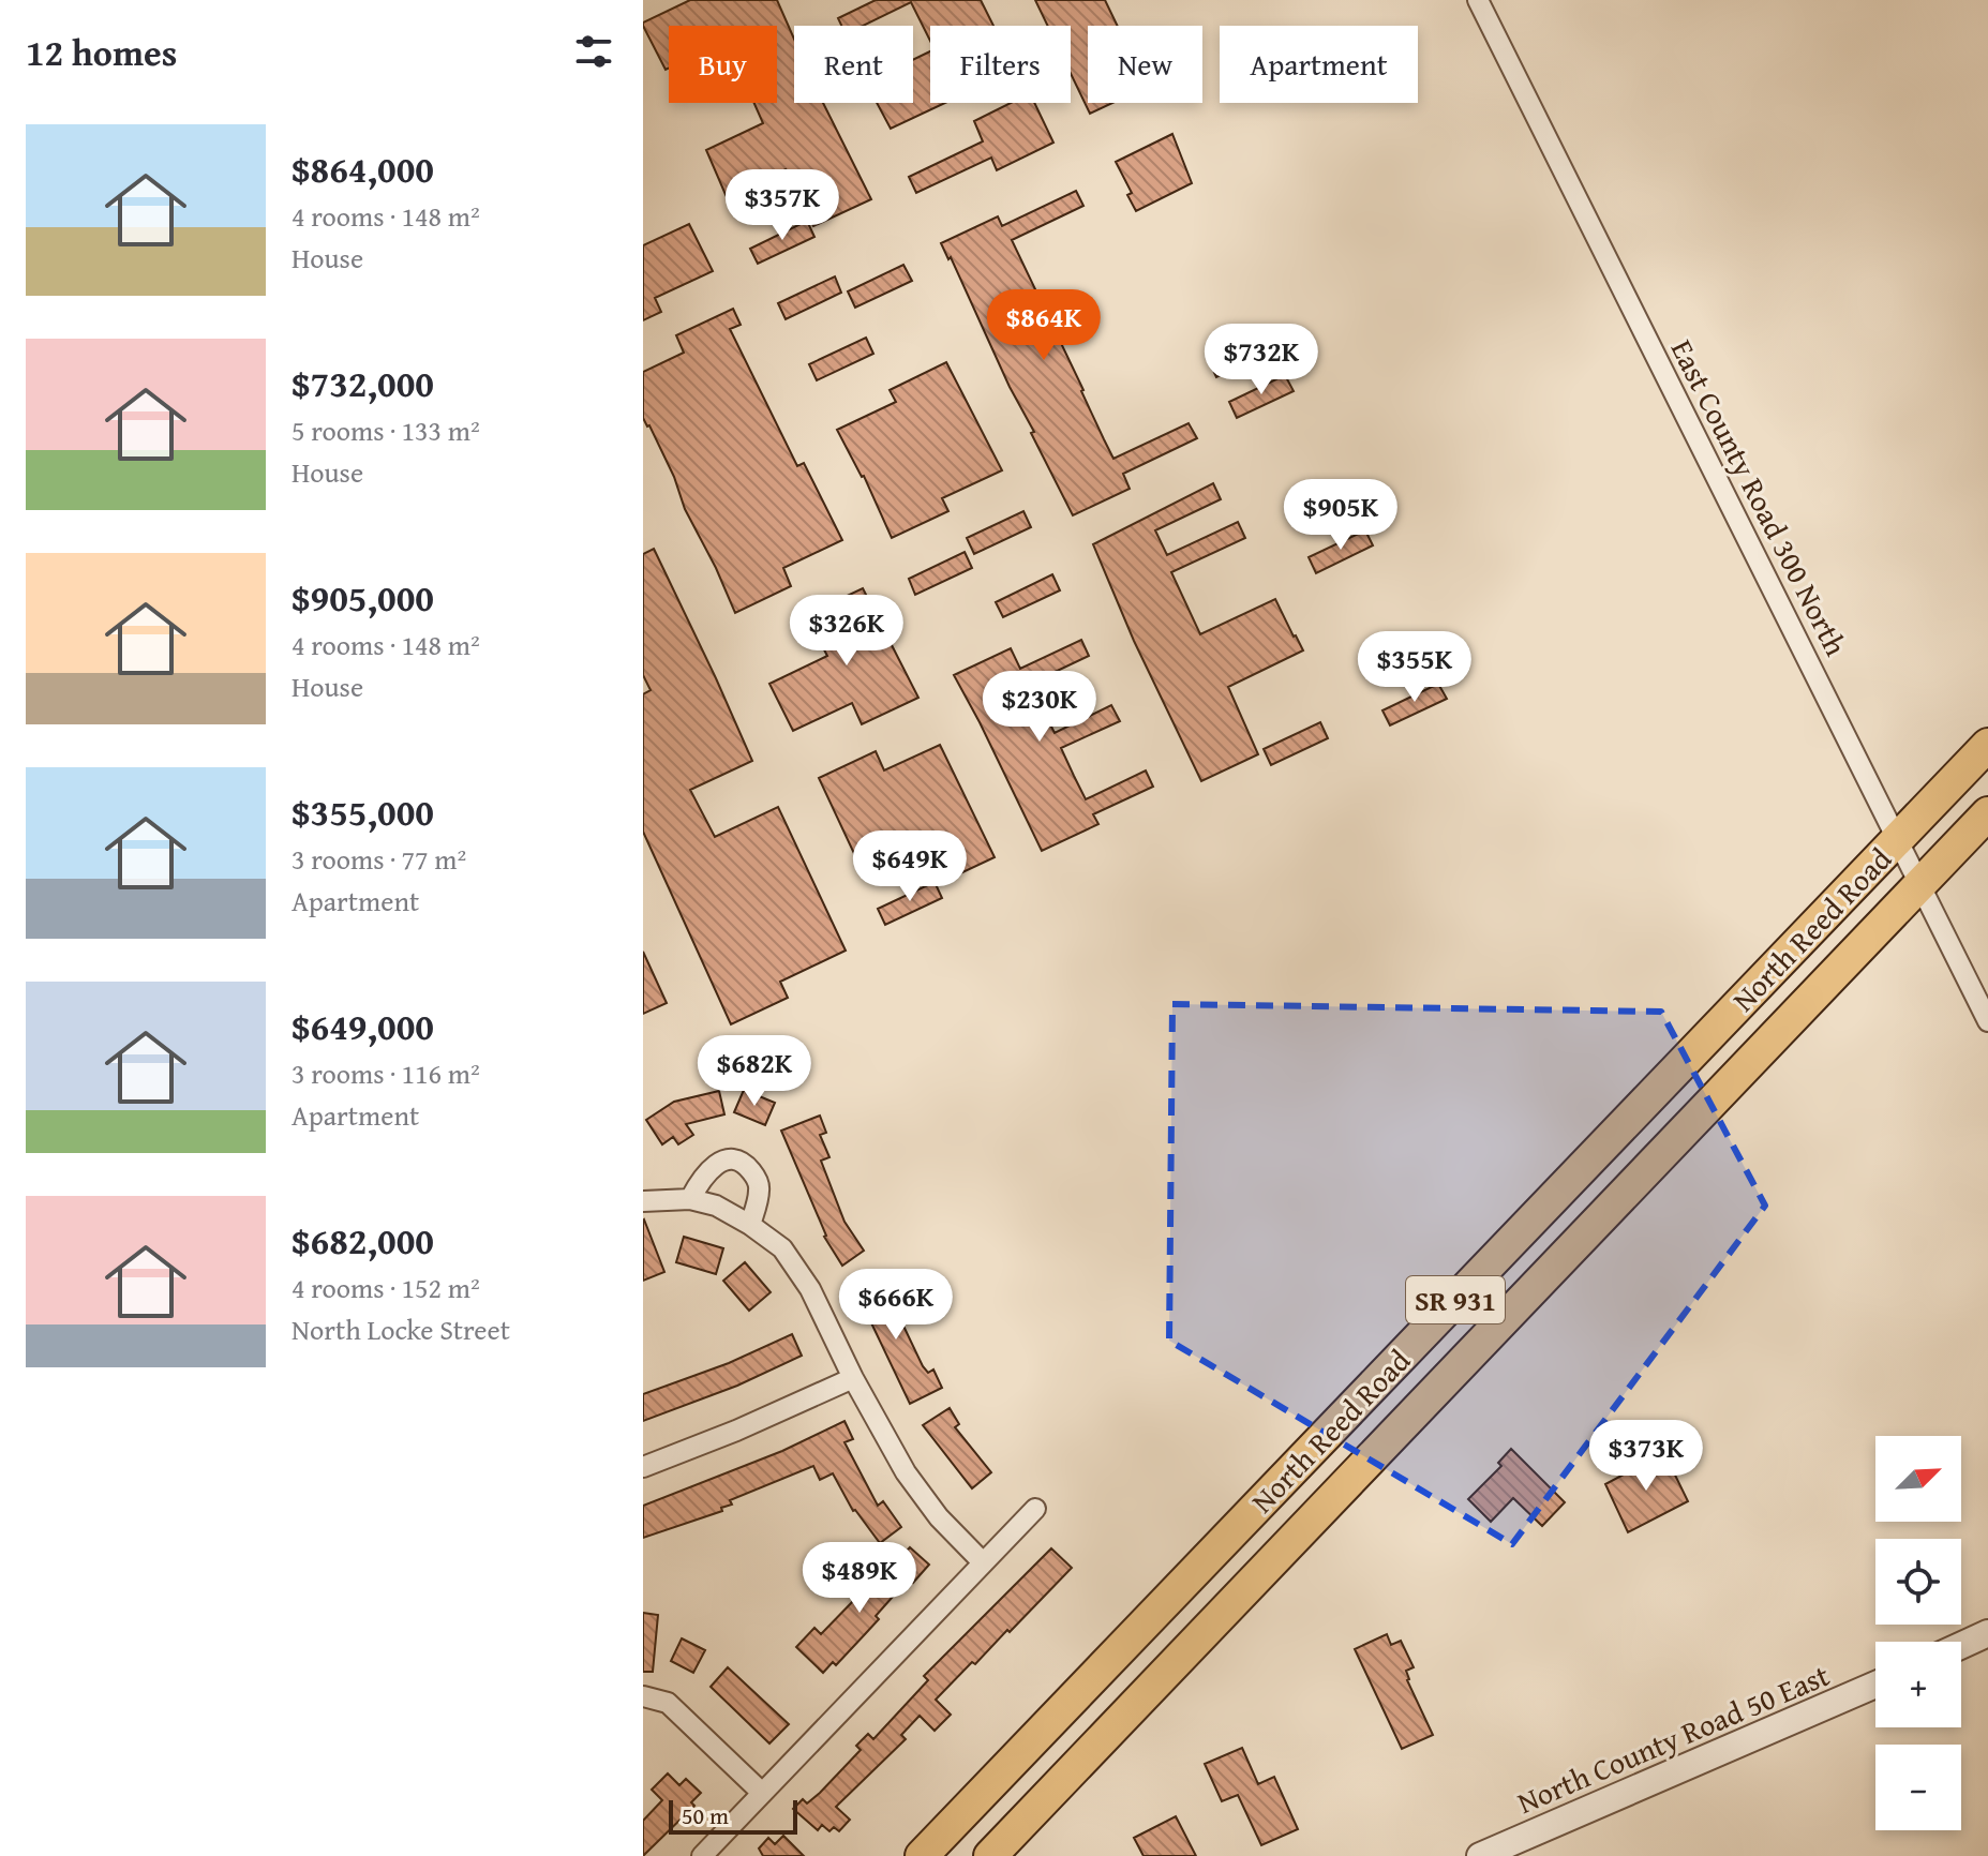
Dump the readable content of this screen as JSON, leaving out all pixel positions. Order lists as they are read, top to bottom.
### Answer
{
  "streets": {
    "main road": ["North Reed Road", "SR 931"],
    "street": ["East County Road 300 North", "North County Road 50 East"]
  },
  "crossings": [
    ["East County Road 300 North", "North Reed Road"]
  ],
  "scale_bar": "50 m",
  "north": "top right",
  "page": {
    "heading": "12 homes",
    "chip": [
      "Buy",
      "Rent",
      "Filters",
      "New",
      "Apartment"
    ],
    "list": [
      {
        "name": "$864,000",
        "note": "4 rooms · 148 m² · House"
      },
      {
        "name": "$732,000",
        "note": "5 rooms · 133 m² · House"
      },
      {
        "name": "$905,000",
        "note": "4 rooms · 148 m² · House"
      },
      {
        "name": "$355,000",
        "note": "3 rooms · 77 m² · Apartment"
      },
      {
        "name": "$649,000",
        "note": "3 rooms · 116 m² · Apartment"
      },
      {
        "name": "$682,000",
        "note": "4 rooms · 152 m² · North Locke Street"
      }
    ],
    "price": [
      "$357K",
      "$864K",
      "$732K",
      "$905K",
      "$326K",
      "$355K",
      "$230K",
      "$649K",
      "$682K",
      "$666K",
      "$373K",
      "$489K"
    ],
    "map_buttons": ["+", "−"],
    "scale": "50 m"
  }
}
